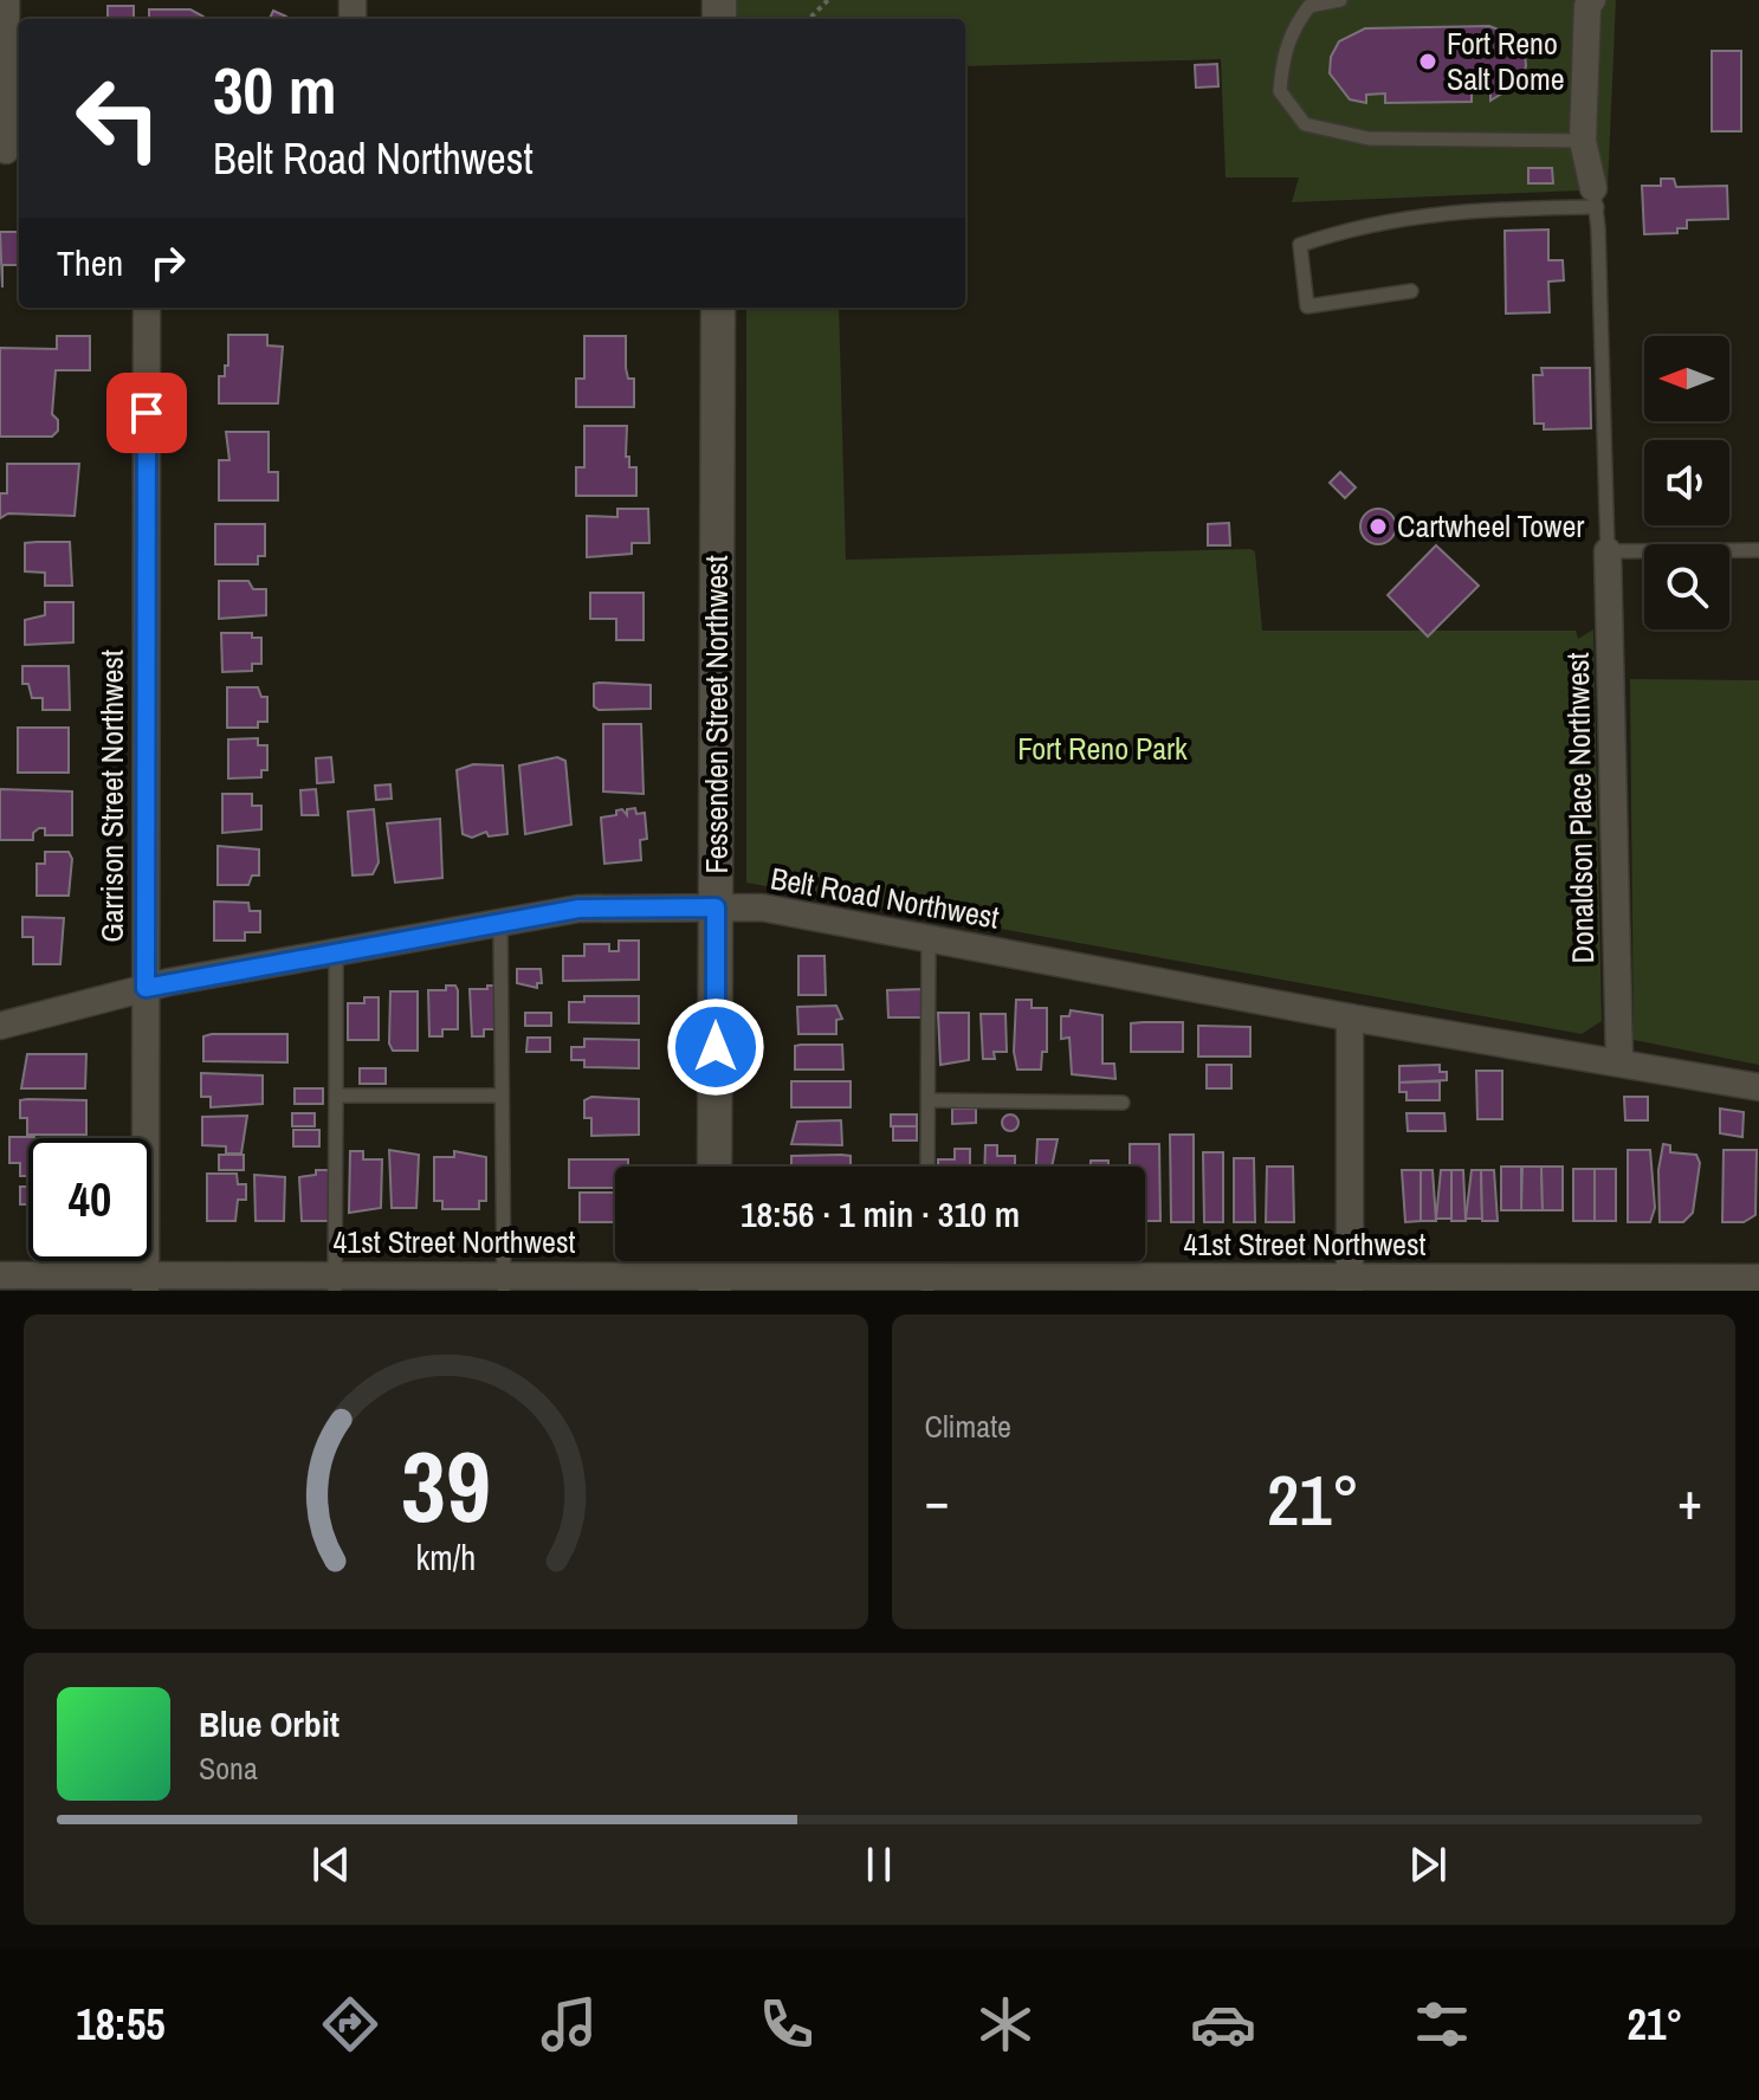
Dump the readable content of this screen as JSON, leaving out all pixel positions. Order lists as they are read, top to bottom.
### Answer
{
  "streets": {
    "street": [
      "Fessenden Street Northwest",
      "Garrison Street Northwest",
      "Donaldson Place Northwest",
      "Belt Road Northwest",
      "41st Street Northwest"
    ]
  },
  "crossings": [
    ["Fessenden Street Northwest", "Belt Road Northwest"],
    ["Garrison Street Northwest", "Belt Road Northwest"],
    ["Garrison Street Northwest", "41st Street Northwest"],
    ["Donaldson Place Northwest", "Belt Road Northwest"]
  ],
  "parks": ["Fort Reno Park"],
  "places": ["Fort Reno Salt Dome", "Cartwheel Tower"],
  "north": "left",
  "page": {
    "turn": ["30 m", "Belt Road Northwest"],
    "then": "Then",
    "limit": "40",
    "trip": "18:56 · 1 min · 310 m",
    "tile": "Climate",
    "heat": ["−", "21°", "+"],
    "song": ["Blue Orbit", "Sona"],
    "tabs": ["18:55", "21°"],
    "gauge": ["39", "km/h"]
  }
}
